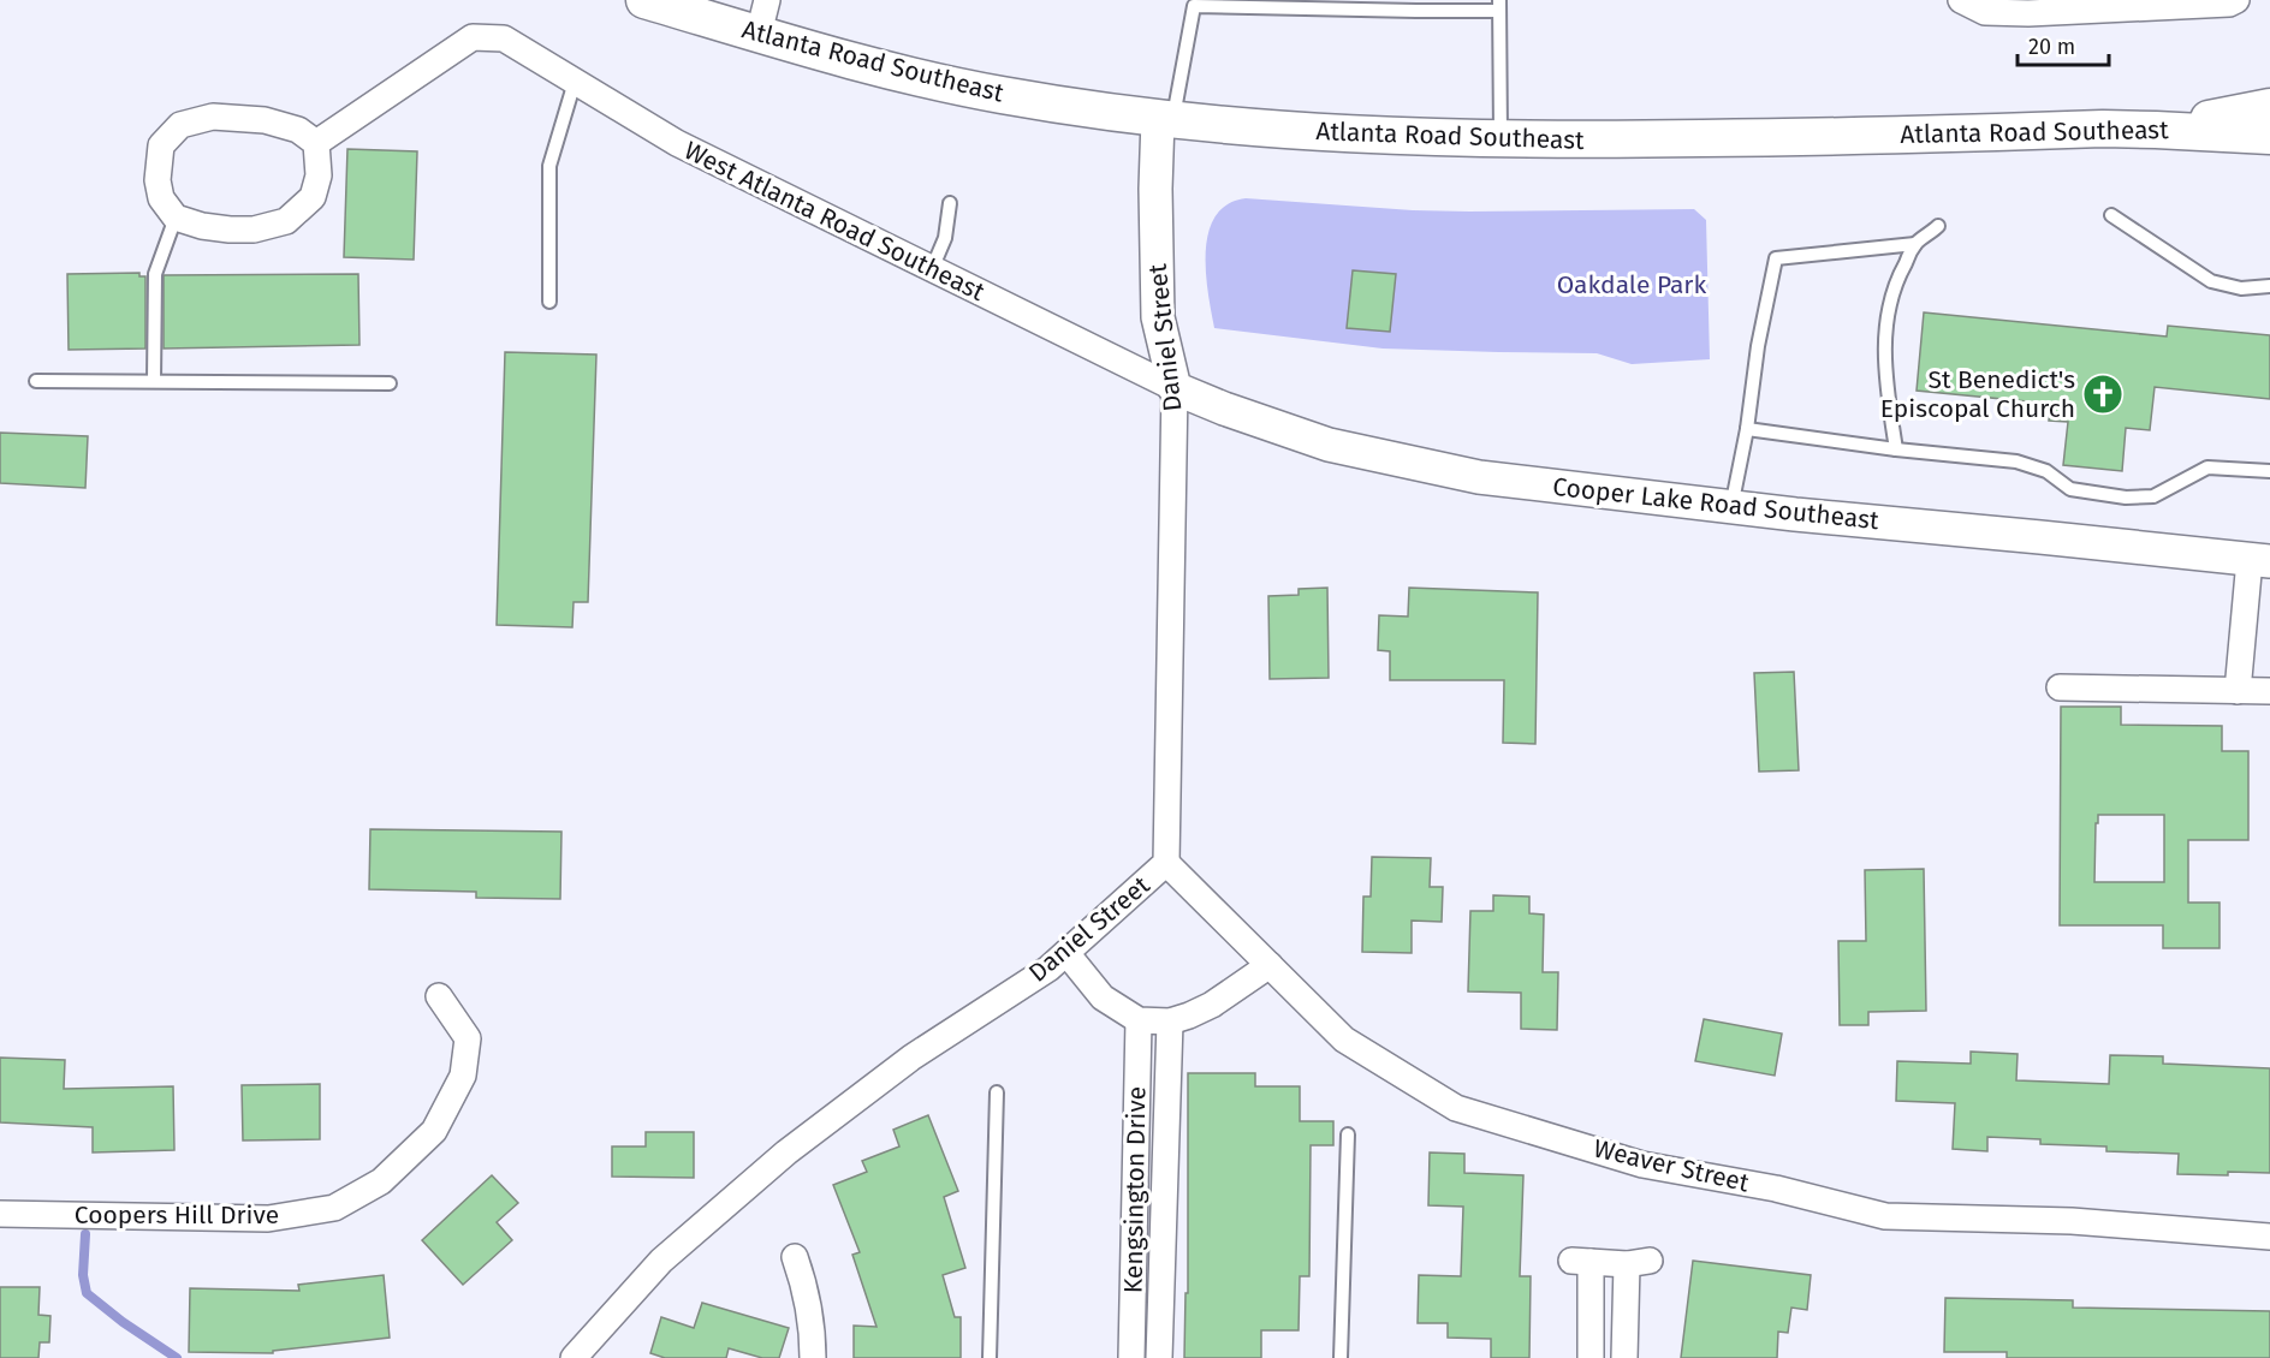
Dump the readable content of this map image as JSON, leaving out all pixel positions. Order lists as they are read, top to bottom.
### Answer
{
  "streets": {
    "main road": ["Atlanta Road Southeast"],
    "street": [
      "West Atlanta Road Southeast",
      "Daniel Street",
      "Cooper Lake Road Southeast",
      "Weaver Street",
      "Kengsington Drive",
      "Coopers Hill Drive"
    ]
  },
  "crossings": [
    ["Atlanta Road Southeast", "Daniel Street"],
    ["West Atlanta Road Southeast", "Daniel Street"],
    ["West Atlanta Road Southeast", "Cooper Lake Road Southeast"],
    ["Daniel Street", "Cooper Lake Road Southeast"],
    ["Daniel Street", "Weaver Street"]
  ],
  "parks": ["Oakdale Park"],
  "places": {
    "church": ["St Benedict's Episcopal Church"]
  },
  "scale_bar": "20 m"
}
